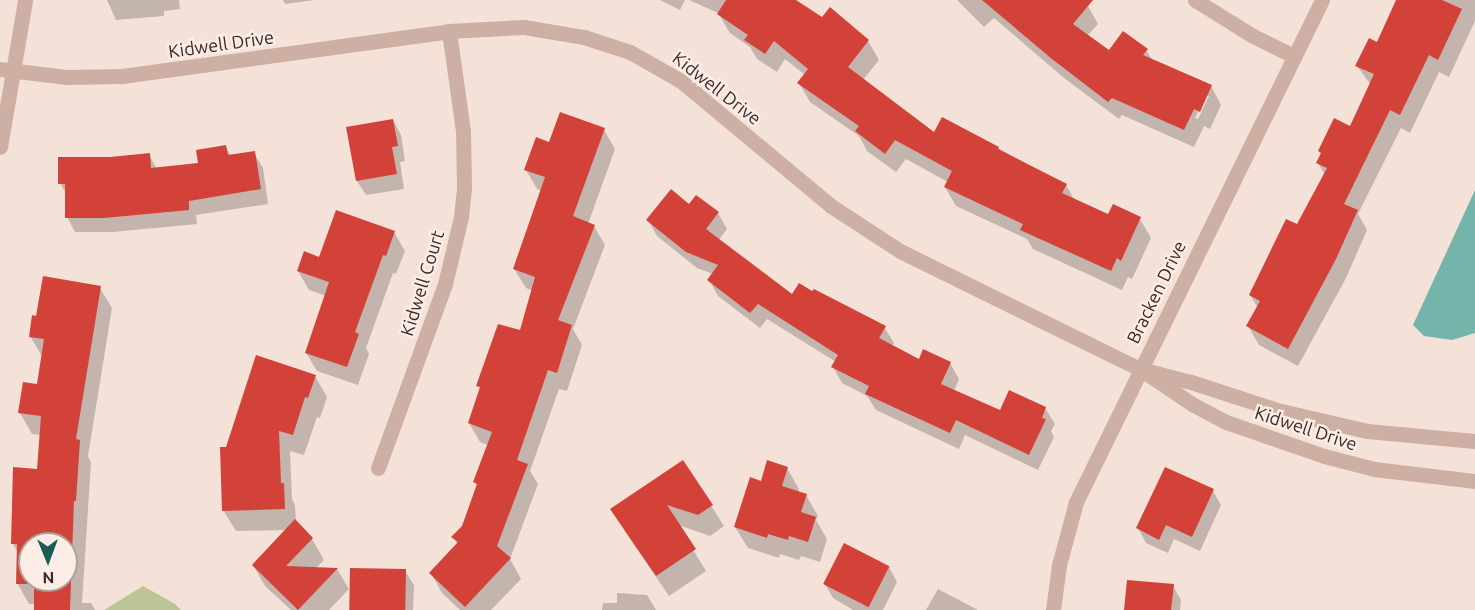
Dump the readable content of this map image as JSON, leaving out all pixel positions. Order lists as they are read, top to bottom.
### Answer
{
  "streets": {
    "street": ["Kidwell Drive", "Kidwell Court", "Bracken Drive"]
  },
  "crossings": [
    ["Kidwell Drive", "Kidwell Court"],
    ["Kidwell Drive", "Bracken Drive"]
  ],
  "north": "bottom"
}
